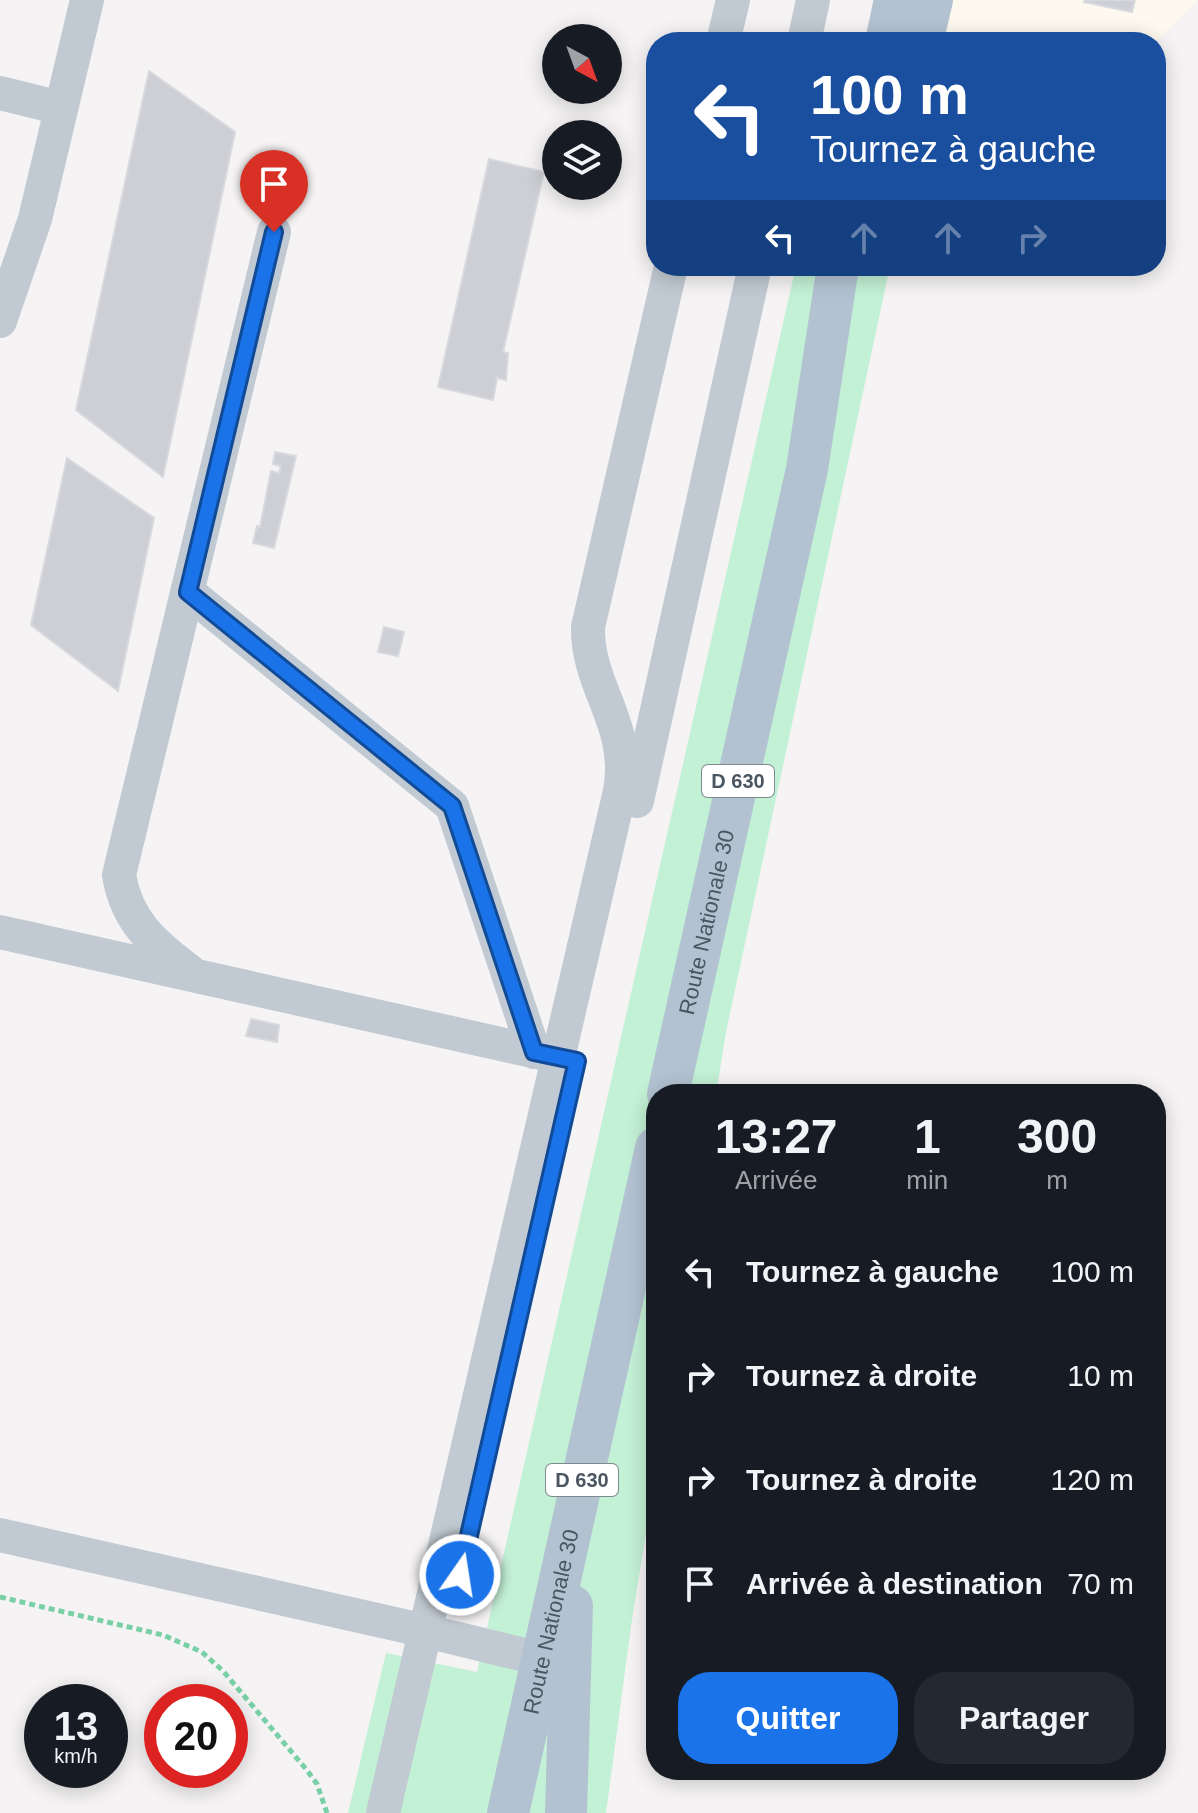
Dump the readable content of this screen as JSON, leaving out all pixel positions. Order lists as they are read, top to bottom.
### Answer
{
  "streets": {
    "main road": ["D 630", "Route Nationale 30"]
  },
  "north": "bottom right",
  "page": {
    "turn": ["100 m", "Tournez à gauche"],
    "eta": [
      "13:27",
      "Arrivée",
      "1",
      "min",
      "300",
      "m"
    ],
    "list": [
      {
        "name": "Tournez à gauche",
        "value": "100 m"
      },
      {
        "name": "Tournez à droite",
        "value": "10 m"
      },
      {
        "name": "Tournez à droite",
        "value": "120 m"
      },
      {
        "name": "Arrivée à destination",
        "value": "70 m"
      }
    ],
    "buttons": ["Quitter", "Partager"],
    "speed": "13 km/h",
    "limit": "20"
  }
}
